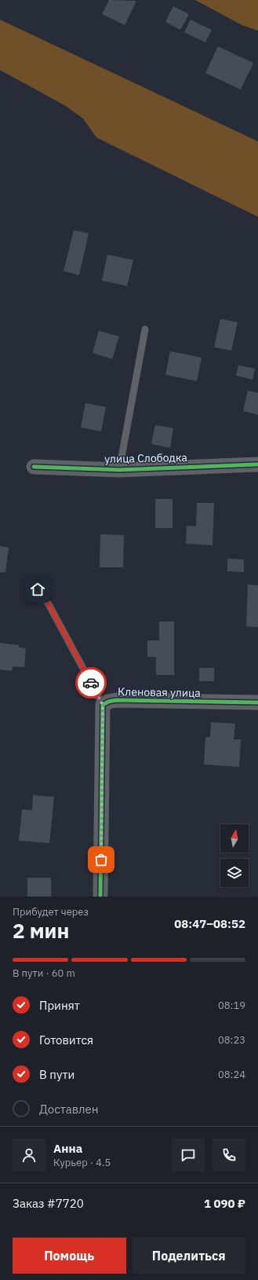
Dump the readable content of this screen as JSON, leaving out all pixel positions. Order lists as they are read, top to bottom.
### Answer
{
  "streets": {
    "street": ["улица Слободка", "Кленовая улица"]
  },
  "north": "top",
  "page": {
    "heading": ["2 мин", "Прибудет через", "08:47–08:52"],
    "panel": [
      "Анна",
      "Курьер · 4.5",
      "Заказ #7720",
      "1 090 ₽"
    ],
    "bar": "В пути · 60 m",
    "list": [
      ["Принят", "08:19"],
      ["Готовится", "08:23"],
      ["В пути", "08:24"],
      "Доставлен"
    ],
    "buttons": ["Помощь", "Поделиться"]
  }
}
